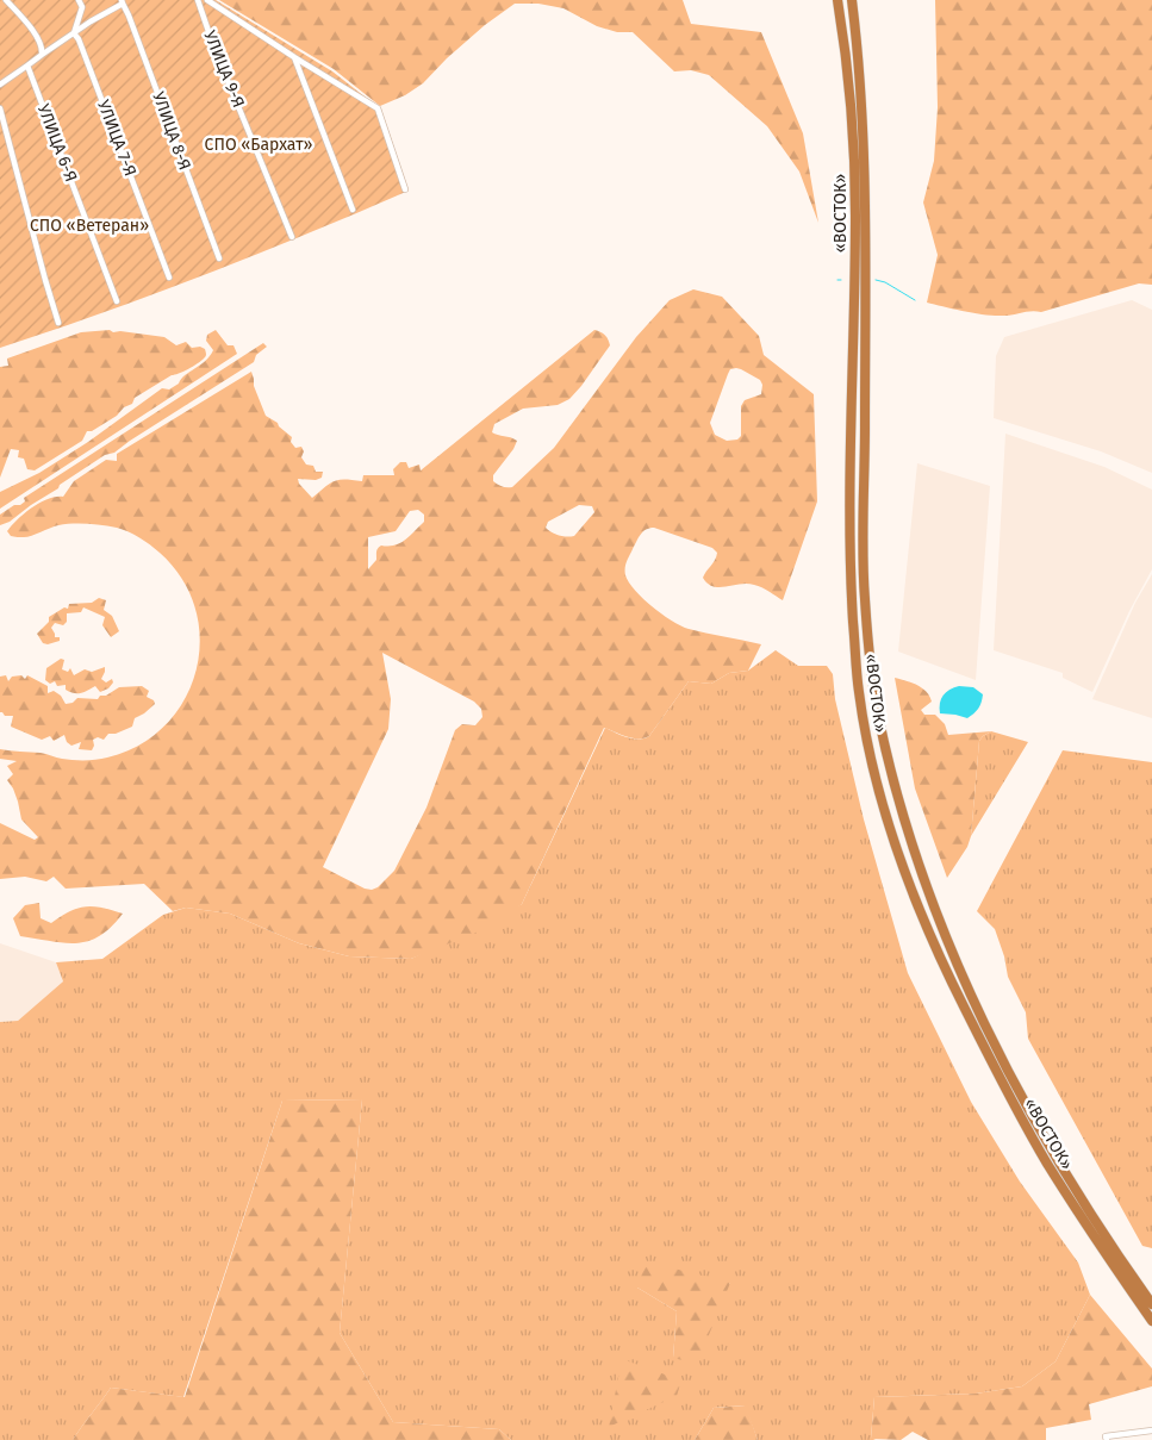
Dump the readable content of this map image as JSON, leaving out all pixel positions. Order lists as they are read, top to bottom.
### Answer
{
  "streets": {
    "highway": ["«ВОСТОК»"],
    "street": [
      "УЛИЦА 9-Я",
      "УЛИЦА 8-Я",
      "УЛИЦА 7-Я",
      "УЛИЦА 6-Я"
    ]
  },
  "parks": ["СПО «Бархат»", "СПО «Ветеран»"]
}
